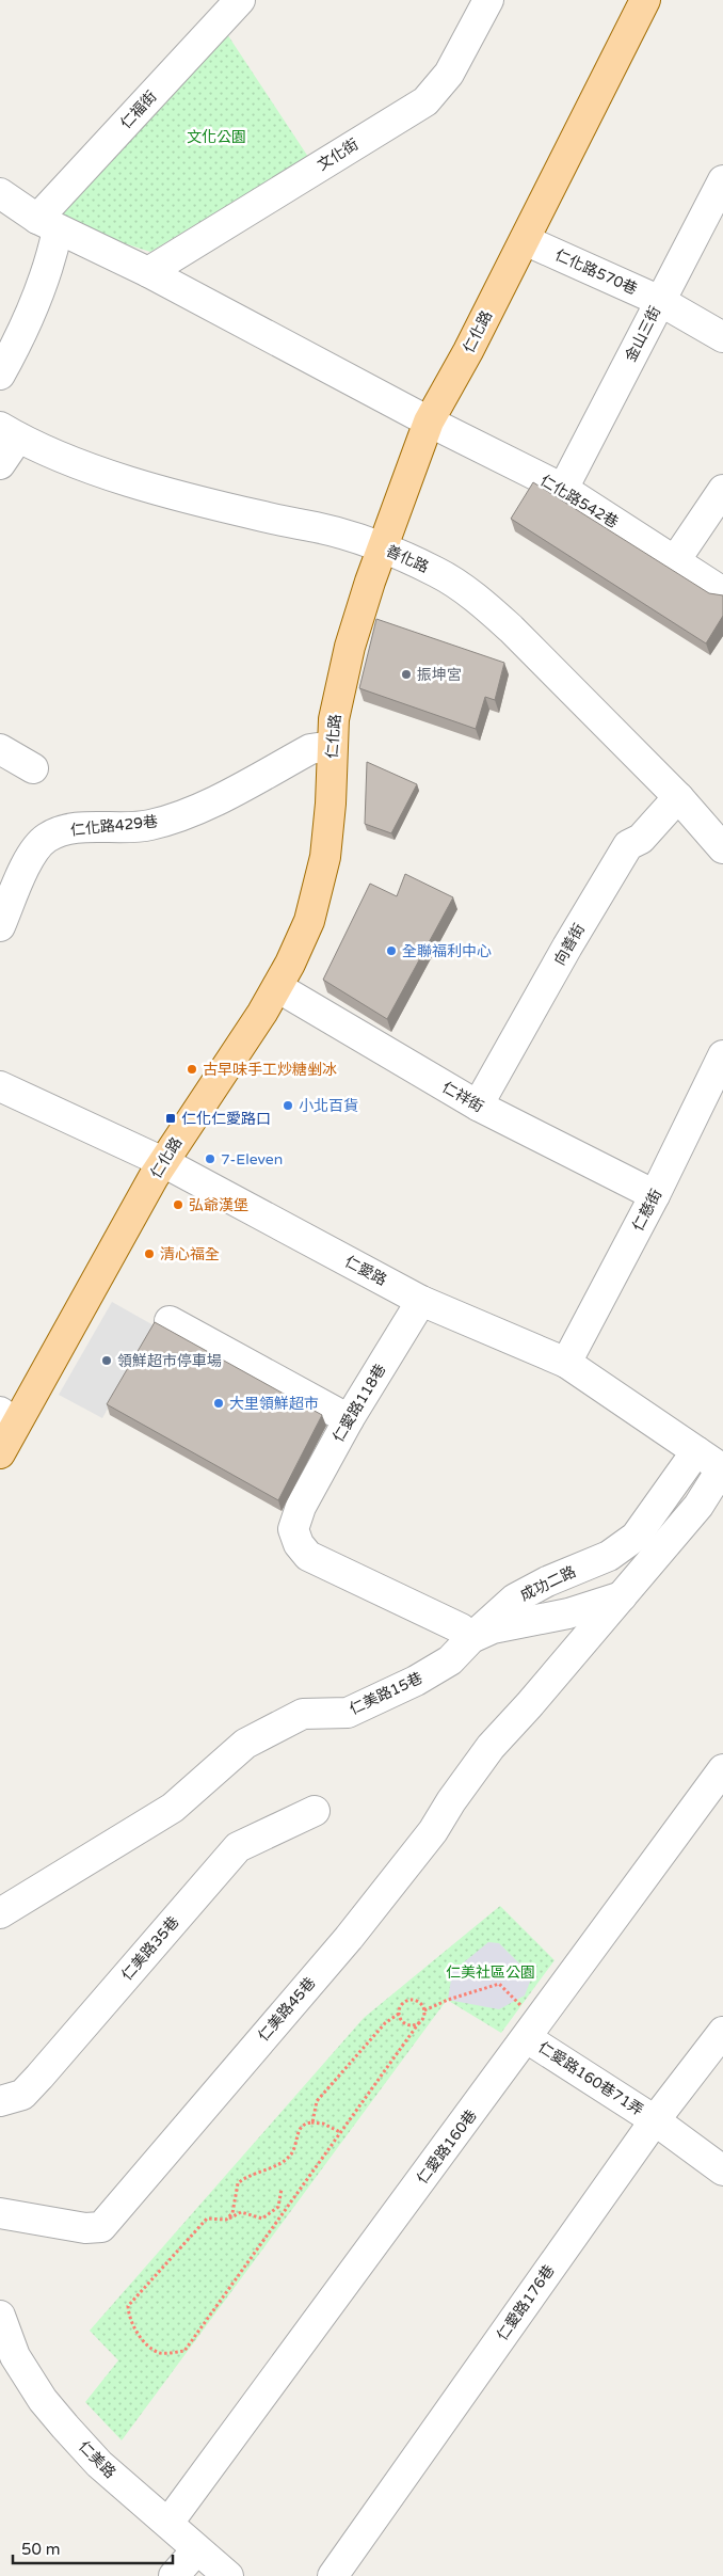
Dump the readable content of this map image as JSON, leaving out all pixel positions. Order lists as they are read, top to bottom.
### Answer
{
  "streets": {
    "main road": ["仁化路"],
    "street": [
      "仁福街",
      "文化街",
      "仁化路570巷",
      "金山三街",
      "仁化路542巷",
      "善化路",
      "仁化路429巷",
      "向善街",
      "仁祥街",
      "仁慈街",
      "仁愛路",
      "仁愛路118巷",
      "成功二路",
      "仁美路15巷",
      "仁美路35巷",
      "仁美路45巷",
      "仁愛路160巷71弄",
      "仁愛路160巷",
      "仁愛路176巷",
      "仁美路"
    ]
  },
  "crossings": [
    ["仁化路570巷", "仁化路"],
    ["仁化路570巷", "金山三街"],
    ["仁化路", "仁化路542巷"],
    ["仁化路", "善化路"],
    ["仁化路", "仁化路429巷"],
    ["仁化路", "仁祥街"],
    ["仁化路", "仁愛路"],
    ["金山三街", "仁化路542巷"],
    ["善化路", "向善街"],
    ["向善街", "仁祥街"],
    ["仁祥街", "仁慈街"],
    ["仁慈街", "仁愛路"],
    ["仁愛路", "仁愛路118巷"],
    ["仁愛路", "成功二路"],
    ["仁愛路118巷", "成功二路"],
    ["仁愛路118巷", "仁美路15巷"],
    ["成功二路", "仁美路15巷"],
    ["仁美路15巷", "仁美路45巷"],
    ["仁愛路160巷71弄", "仁愛路160巷"],
    ["仁愛路160巷71弄", "仁愛路176巷"],
    ["仁愛路160巷", "仁美路"]
  ],
  "parks": ["文化公園", "仁美社區公園"],
  "places": {
    "other": [
      "振坤宮",
      "全聯福利中心",
      "古早味手工炒糖剉冰",
      "小北百貨",
      "7-Eleven",
      "弘爺漢堡",
      "清心福全",
      "領鮮超市停車場",
      "大里領鮮超市"
    ],
    "transit": ["仁化仁愛路口"]
  },
  "scale_bar": "50 m"
}
